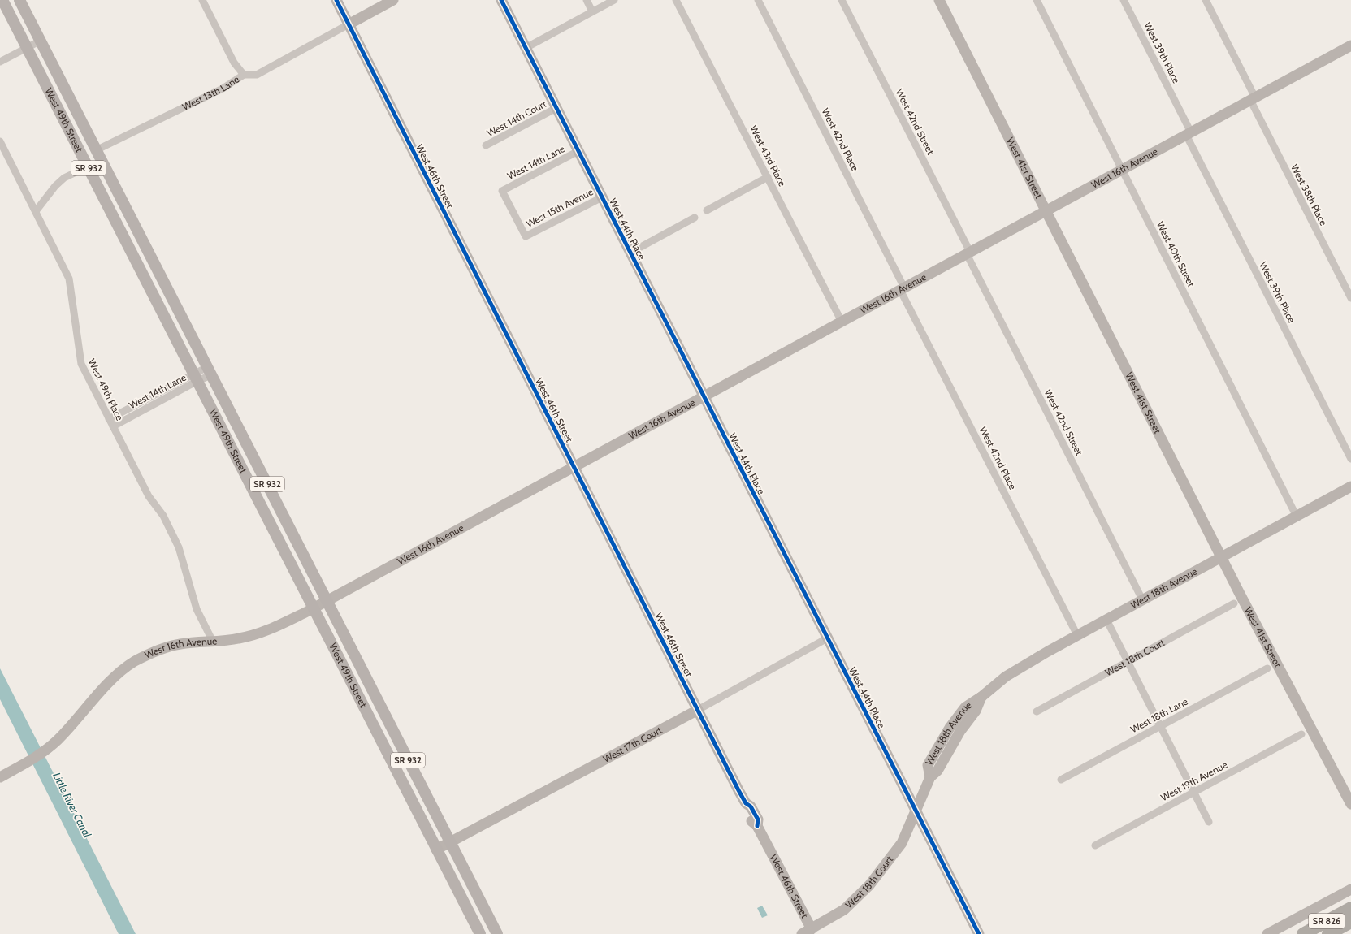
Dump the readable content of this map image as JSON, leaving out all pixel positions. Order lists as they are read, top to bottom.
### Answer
{
  "streets": {
    "highway": ["SR 826"],
    "main road": ["West 49th Street", "SR 932"],
    "street": [
      "West 39th Place",
      "West 13th Lane",
      "West 14th Court",
      "West 42nd Street",
      "West 42nd Place",
      "West 43rd Place",
      "West 14th Lane",
      "West 41st Street",
      "West 16th Avenue",
      "West 46th Street",
      "West 38th Place",
      "West 15th Avenue",
      "West 44th Place",
      "West 40th Street",
      "West 49th Place",
      "West 18th Avenue",
      "West 18th Court",
      "West 18th Lane",
      "West 17th Court",
      "West 19th Avenue"
    ]
  },
  "crossings": [
    ["West 39th Place", "West 16th Avenue"],
    ["West 13th Lane", "West 49th Street"],
    ["West 13th Lane", "West 46th Street"],
    ["West 14th Court", "West 44th Place"],
    ["West 49th Street", "West 14th Lane"],
    ["West 49th Street", "West 16th Avenue"],
    ["West 49th Street", "West 17th Court"],
    ["West 42nd Street", "West 16th Avenue"],
    ["West 42nd Street", "West 18th Avenue"],
    ["West 42nd Place", "West 16th Avenue"],
    ["West 42nd Place", "West 18th Avenue"],
    ["West 43rd Place", "West 16th Avenue"],
    ["West 14th Lane", "West 15th Avenue"],
    ["West 14th Lane", "West 44th Place"],
    ["West 14th Lane", "West 49th Place"],
    ["West 41st Street", "West 16th Avenue"],
    ["West 41st Street", "West 18th Avenue"],
    ["West 16th Avenue", "West 46th Street"],
    ["West 16th Avenue", "West 38th Place"],
    ["West 16th Avenue", "West 44th Place"],
    ["West 16th Avenue", "West 40th Street"],
    ["West 16th Avenue", "West 49th Place"],
    ["West 46th Street", "West 18th Court"],
    ["West 46th Street", "West 17th Court"],
    ["West 15th Avenue", "West 44th Place"],
    ["West 44th Place", "West 18th Avenue"],
    ["West 44th Place", "West 18th Court"],
    ["West 44th Place", "West 17th Court"],
    ["West 40th Street", "West 18th Avenue"],
    ["West 18th Avenue", "West 18th Court"]
  ],
  "water": ["Little River Canal"]
}
